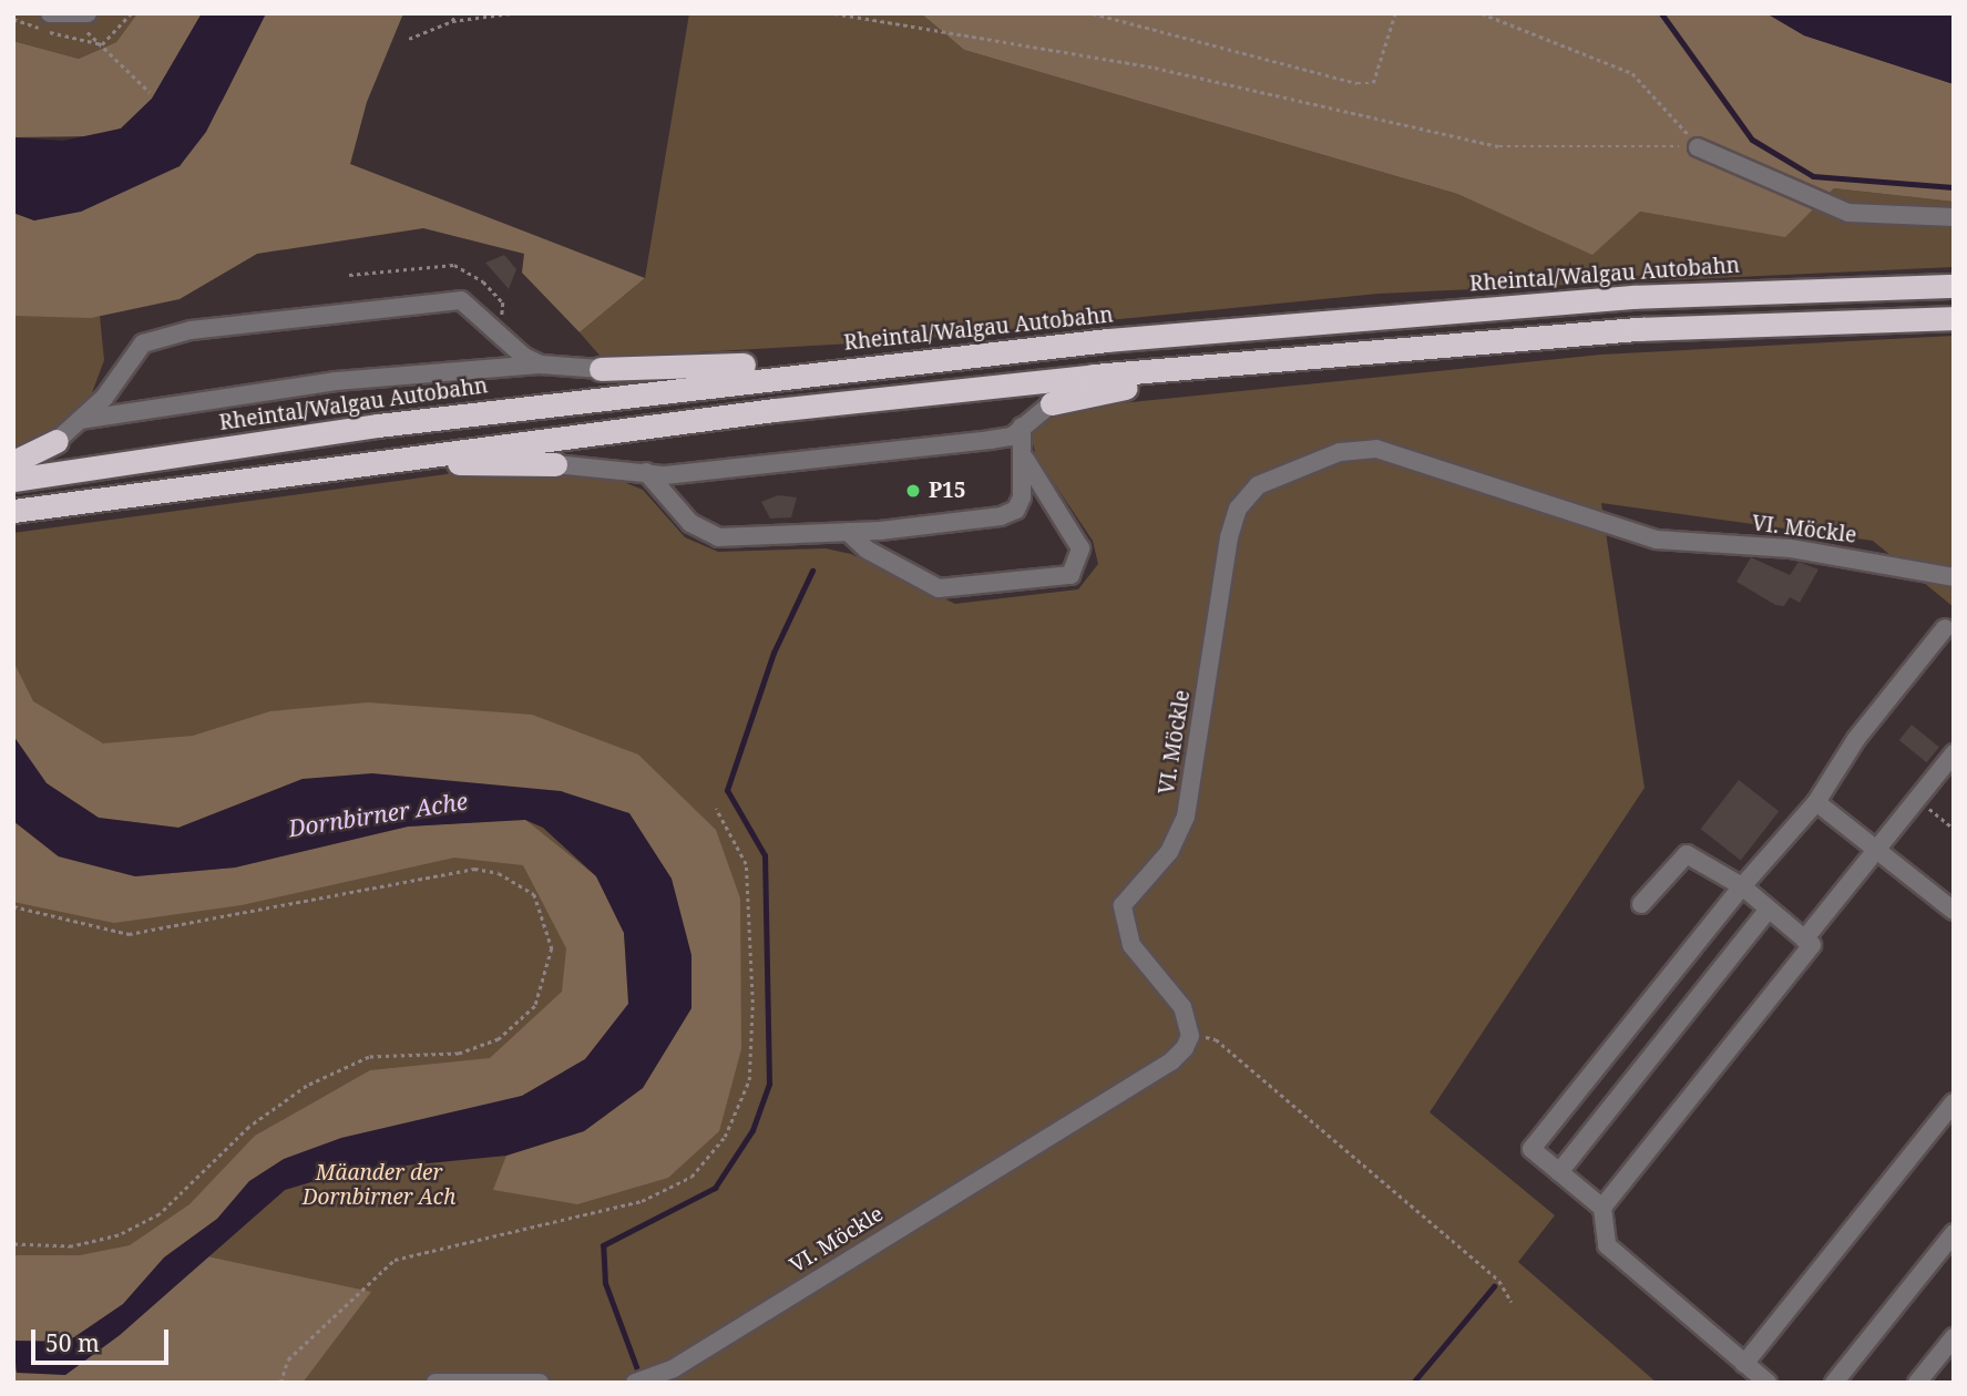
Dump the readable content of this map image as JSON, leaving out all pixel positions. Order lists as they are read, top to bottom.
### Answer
{
  "streets": {
    "highway": ["Rheintal/Walgau Autobahn"],
    "street": ["VI. Möckle"]
  },
  "water": ["Dornbirner Ache"],
  "parks": ["Mäander der Dornbirner Ach"],
  "places": ["P15"],
  "scale_bar": "50 m"
}
